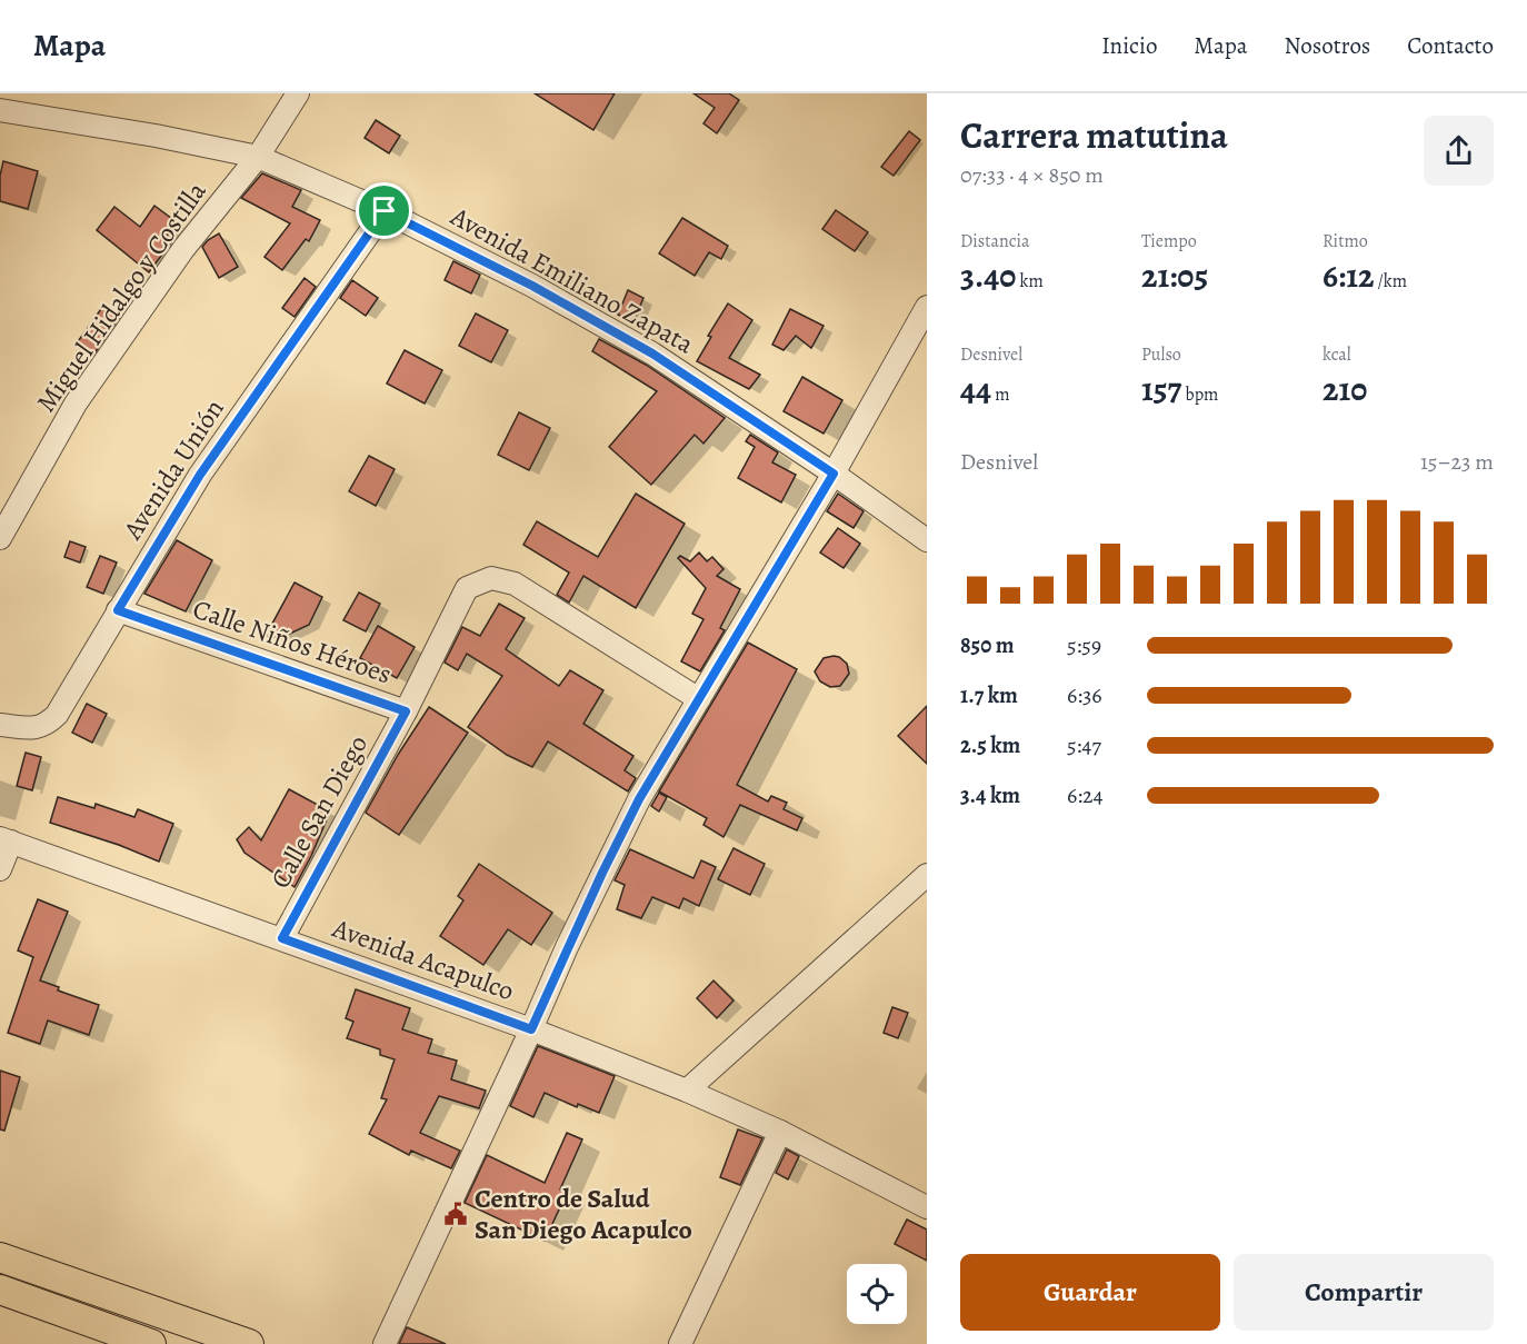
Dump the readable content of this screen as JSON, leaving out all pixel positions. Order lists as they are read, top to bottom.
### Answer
{
  "streets": {
    "street": [
      "Avenida Emiliano Zapata",
      "Miguel Hidalgo y Costilla",
      "Avenida Unión",
      "Calle Niños Héroes",
      "Calle San Diego",
      "Avenida Acapulco"
    ]
  },
  "crossings": [
    ["Avenida Emiliano Zapata", "Miguel Hidalgo y Costilla"],
    ["Avenida Emiliano Zapata", "Avenida Unión"],
    ["Avenida Unión", "Calle Niños Héroes"],
    ["Calle Niños Héroes", "Calle San Diego"],
    ["Calle San Diego", "Avenida Acapulco"]
  ],
  "places": {
    "public building": ["Centro de Salud San Diego Acapulco"]
  },
  "page": {
    "header": "Mapa",
    "nav": [
      "Inicio",
      "Mapa",
      "Nosotros",
      "Contacto"
    ],
    "heading": ["Carrera matutina", "07:33 · 4 × 850 m"],
    "stats": [
      ["Distancia", "3.40 km"],
      ["Tiempo", "21:05"],
      ["Ritmo", "6:12 /km"],
      ["Desnivel", "44 m"],
      ["Pulso", "157 bpm"],
      ["kcal", "210"]
    ],
    "chart": ["Desnivel", "15–23 m"],
    "list": [
      {
        "name": "850 m",
        "note": "5:59"
      },
      {
        "name": "1.7 km",
        "note": "6:36"
      },
      {
        "name": "2.5 km",
        "note": "5:47"
      },
      {
        "name": "3.4 km",
        "note": "6:24"
      }
    ],
    "buttons": ["Guardar", "Compartir"]
  }
}
